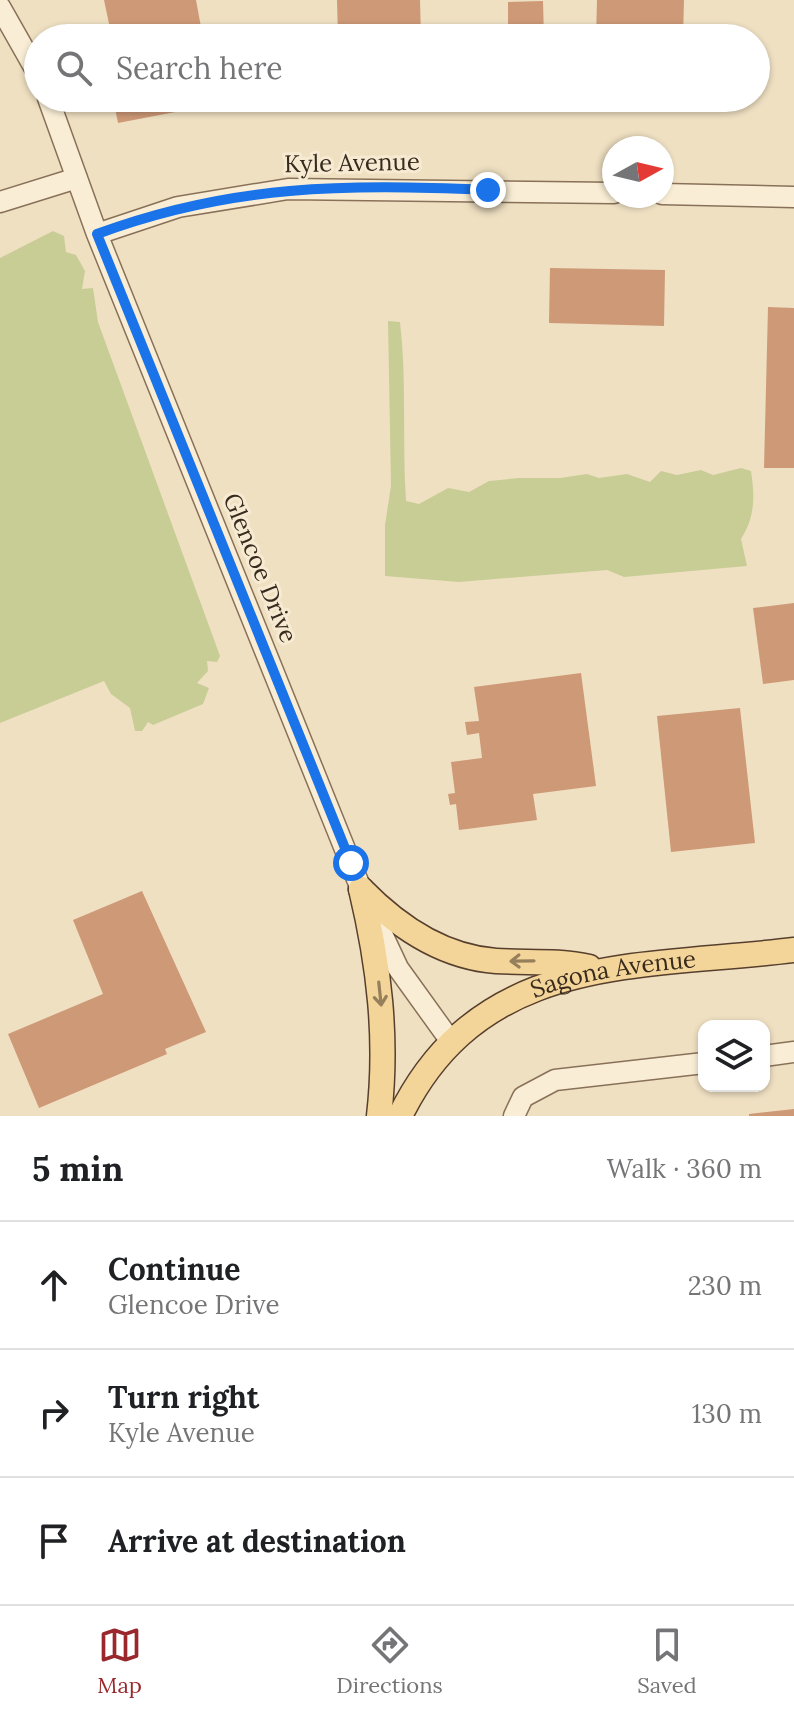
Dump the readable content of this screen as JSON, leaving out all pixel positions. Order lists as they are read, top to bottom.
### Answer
{
  "streets": {
    "main road": ["Sagona Avenue"],
    "street": ["Kyle Avenue", "Glencoe Drive"]
  },
  "crossings": [
    ["Kyle Avenue", "Glencoe Drive"],
    ["Glencoe Drive", "Sagona Avenue"]
  ],
  "north": "right",
  "page": {
    "search": "Search here",
    "heading": ["5 min", "Walk · 360 m"],
    "list": [
      ["Continue", "Glencoe Drive", "230 m"],
      ["Turn right", "Kyle Avenue", "130 m"],
      "Arrive at destination"
    ],
    "nav": ["Map", "Directions", "Saved"]
  }
}
